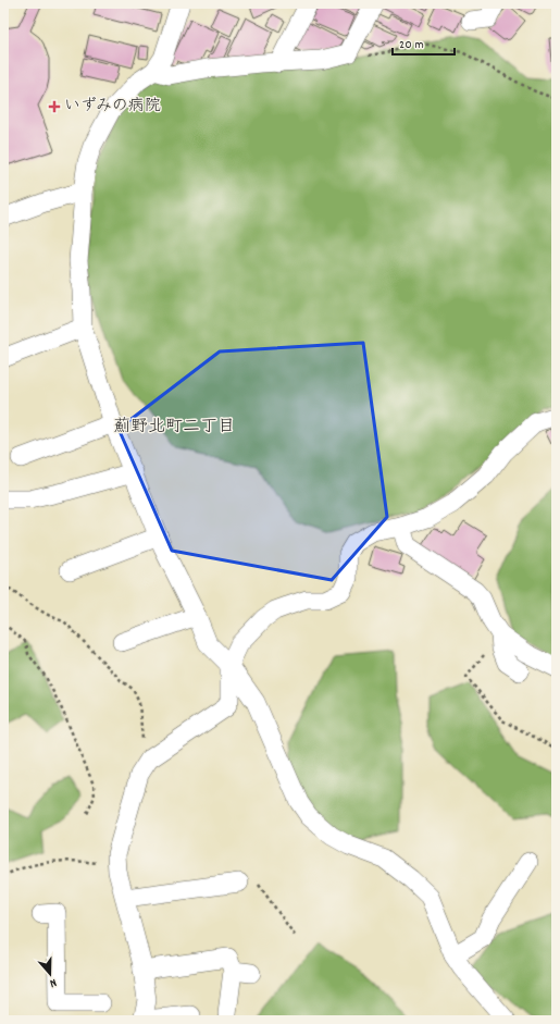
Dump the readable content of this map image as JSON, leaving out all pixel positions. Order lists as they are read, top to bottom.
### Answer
{
  "districts": ["薊野北町二丁目"],
  "places": {
    "health": ["いずみの病院"]
  },
  "scale_bar": "20 m",
  "north": "bottom"
}
